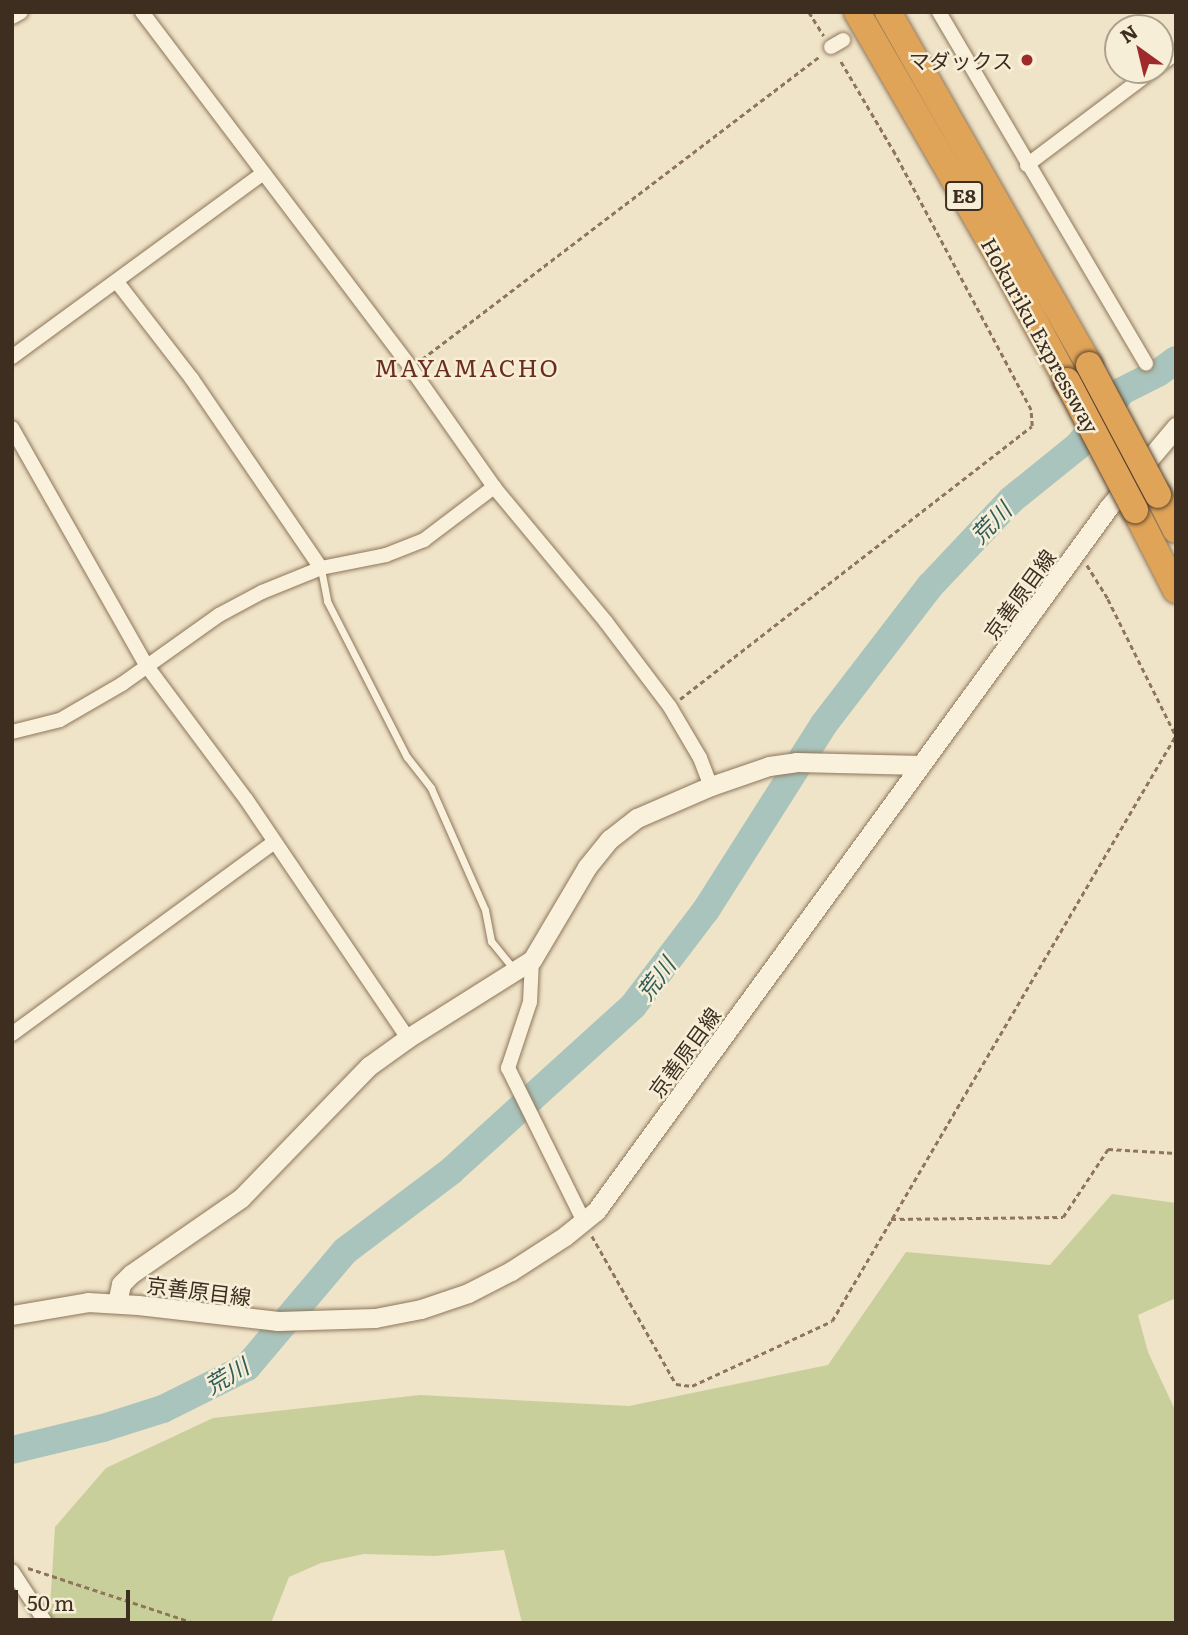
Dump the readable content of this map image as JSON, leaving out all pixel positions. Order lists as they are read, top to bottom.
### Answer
{
  "streets": {
    "highway": ["E8", "Hokuriku Expressway"],
    "main road": ["京善原目線"]
  },
  "districts": ["MAYAMACHO"],
  "water": ["荒川"],
  "places": ["マダックス"],
  "scale_bar": "50 m",
  "north": "top left"
}
